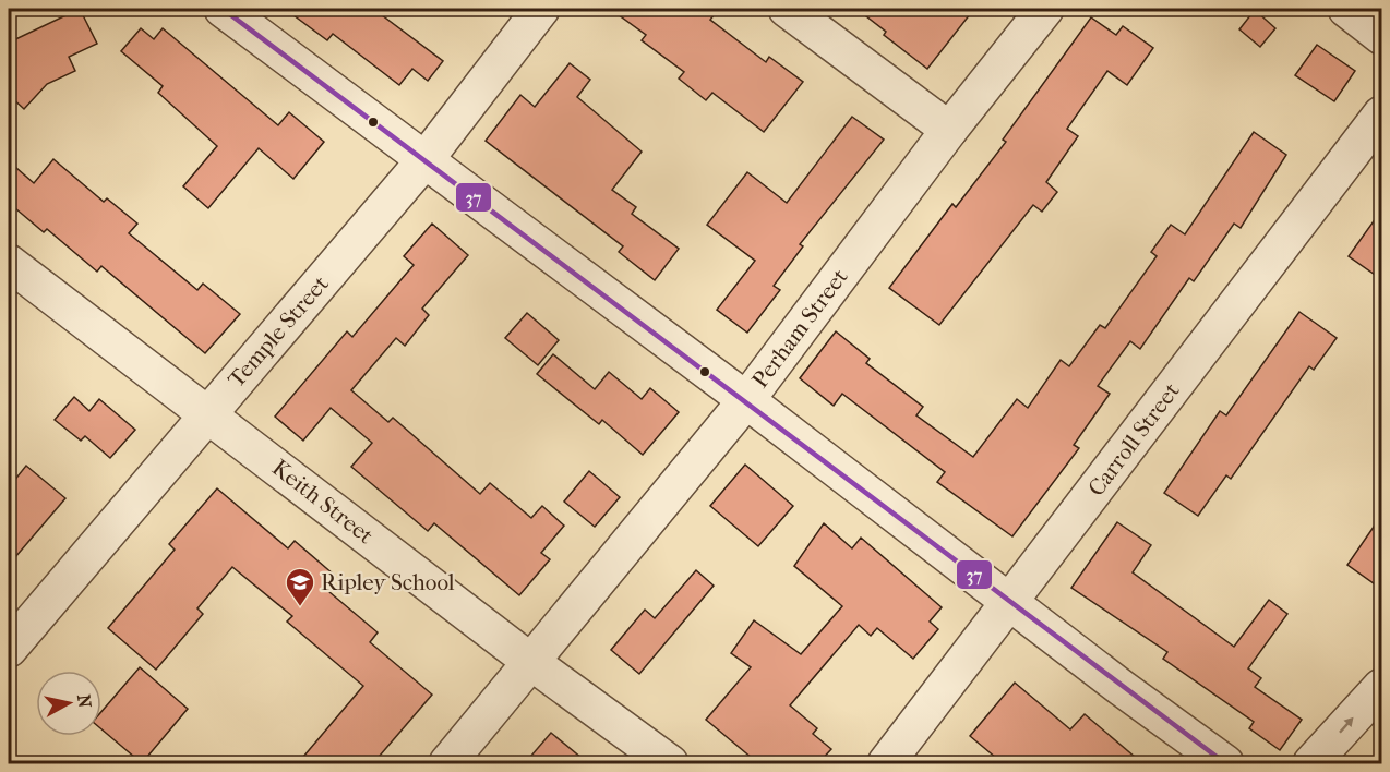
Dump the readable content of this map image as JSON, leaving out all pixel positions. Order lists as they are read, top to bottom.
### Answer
{
  "streets": {
    "street": [
      "Perham Street",
      "Temple Street",
      "Carroll Street",
      "Keith Street"
    ]
  },
  "crossings": [
    ["Perham Street", "Keith Street"],
    ["Temple Street", "Keith Street"]
  ],
  "places": {
    "school or university": ["Ripley School"]
  },
  "lines": ["transit line 37"],
  "north": "right"
}
